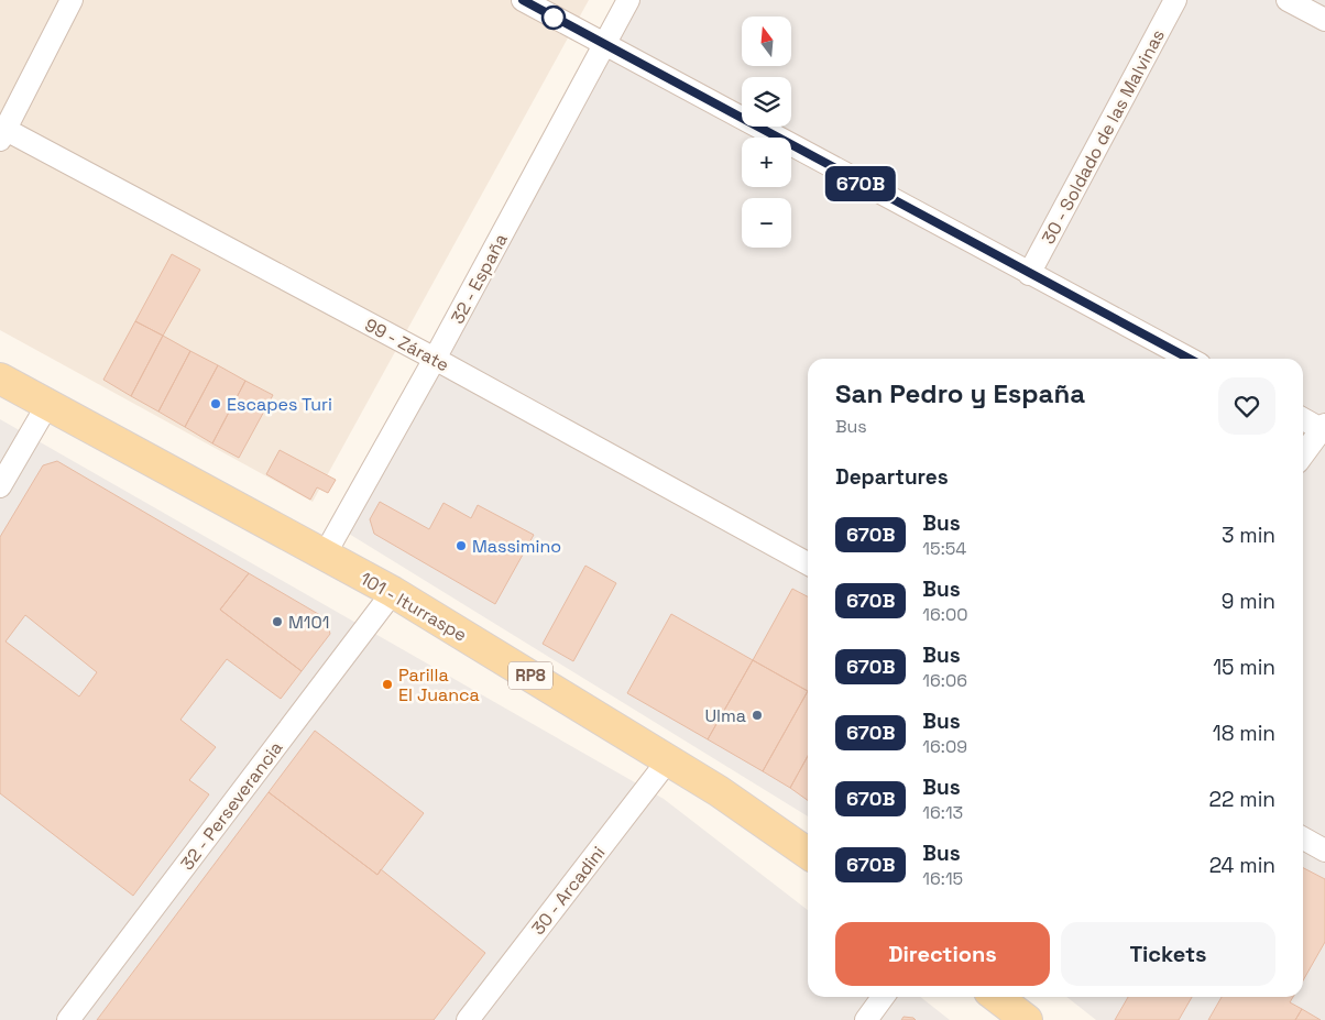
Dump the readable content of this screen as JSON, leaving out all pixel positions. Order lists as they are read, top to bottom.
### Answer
{
  "streets": {
    "main road": ["101 - Iturraspe", "RP8"],
    "street": [
      "30 - Soldado de las Malvinas",
      "32 - España",
      "99 - Zárate",
      "32 - Perseverancia",
      "30 - Arcadini"
    ]
  },
  "crossings": [
    ["32 - España", "99 - Zárate"],
    ["32 - España", "101 - Iturraspe"],
    ["101 - Iturraspe", "32 - Perseverancia"],
    ["101 - Iturraspe", "30 - Arcadini"]
  ],
  "places": [
    "Escapes Turi",
    "Massimino",
    "M101",
    "Parilla El Juanca",
    "Ulma"
  ],
  "lines": ["bus line 670B"],
  "north": "top",
  "page": {
    "on_map": "670B",
    "map_buttons": ["+", "−"],
    "heading": [
      ["San Pedro y España", "Bus"],
      "Departures"
    ],
    "list": [
      {
        "mark": "670B",
        "name": "Bus",
        "note": "15:54",
        "value": "3 min"
      },
      {
        "mark": "670B",
        "name": "Bus",
        "note": "16:00",
        "value": "9 min"
      },
      {
        "mark": "670B",
        "name": "Bus",
        "note": "16:06",
        "value": "15 min"
      },
      {
        "mark": "670B",
        "name": "Bus",
        "note": "16:09",
        "value": "18 min"
      },
      {
        "mark": "670B",
        "name": "Bus",
        "note": "16:13",
        "value": "22 min"
      },
      {
        "mark": "670B",
        "name": "Bus",
        "note": "16:15",
        "value": "24 min"
      }
    ],
    "buttons": ["Directions", "Tickets"]
  }
}
